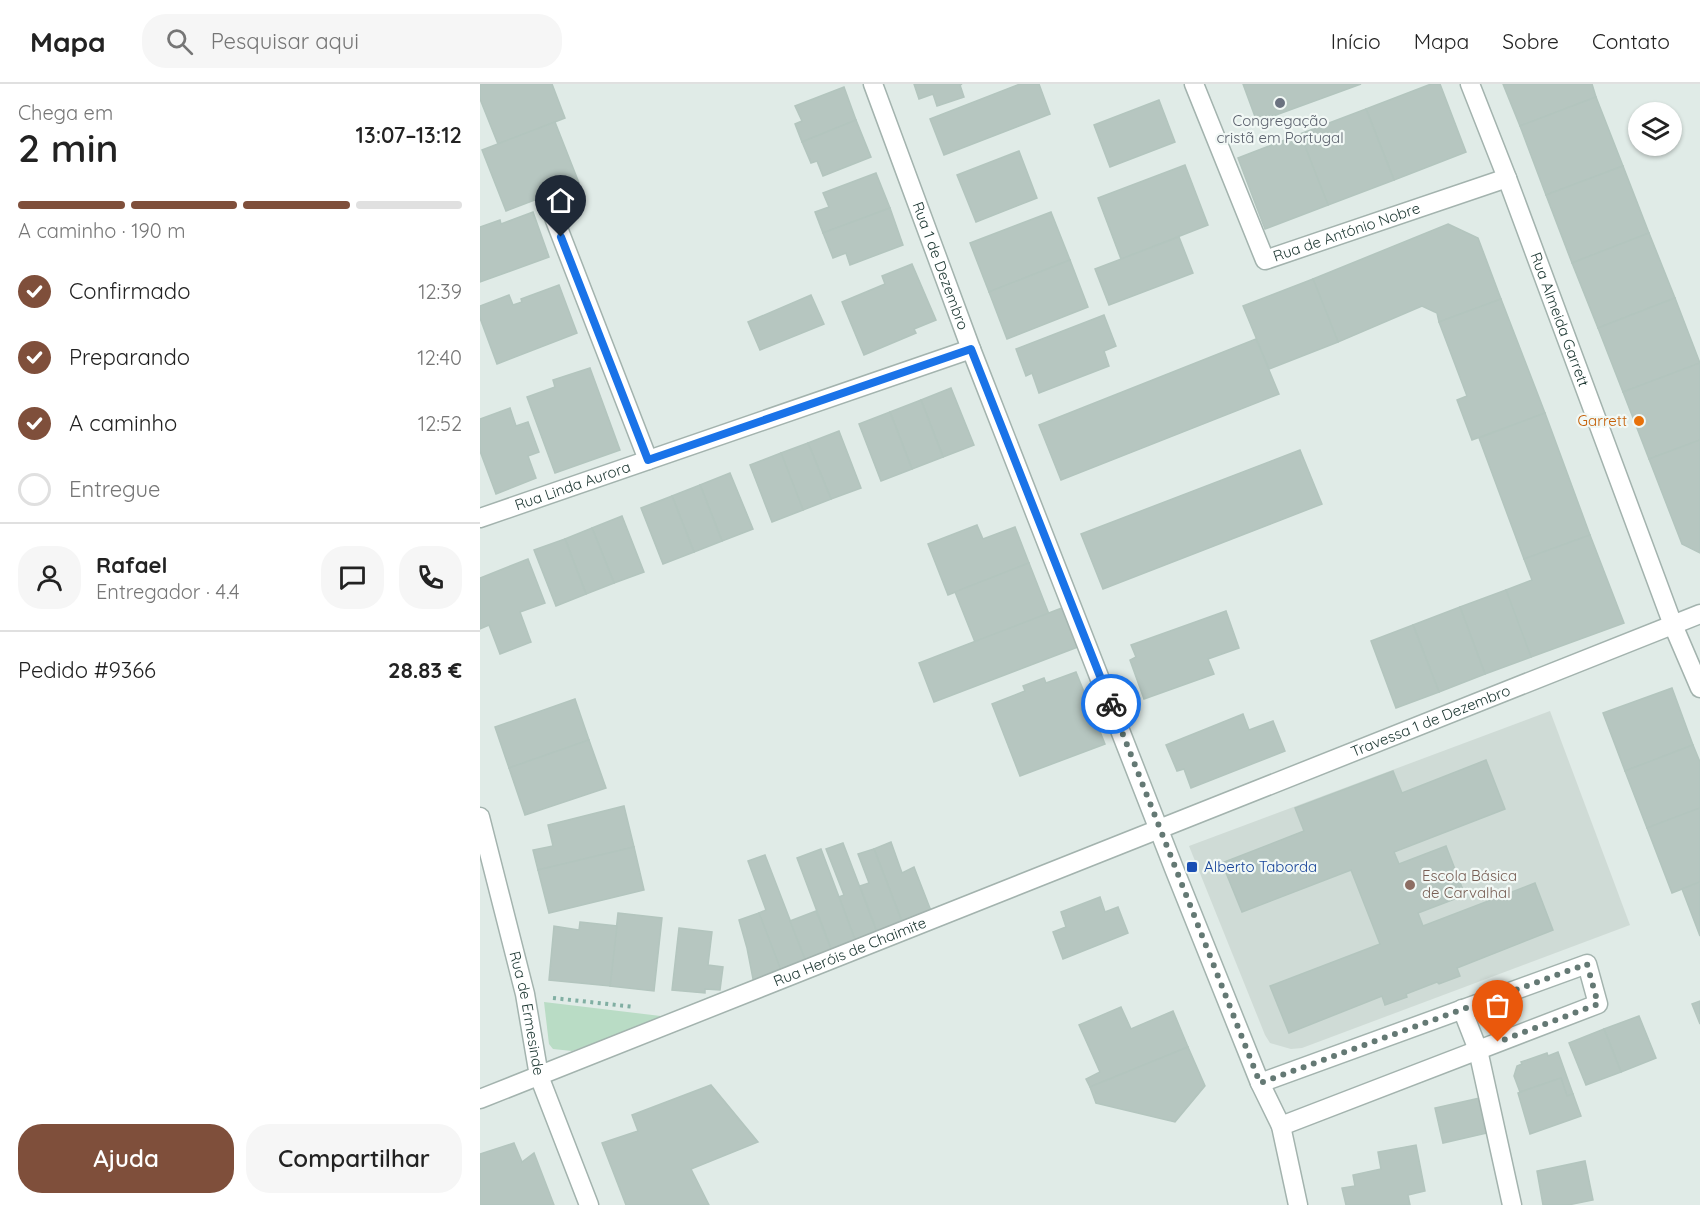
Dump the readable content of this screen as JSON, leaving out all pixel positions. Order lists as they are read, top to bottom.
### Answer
{
  "streets": {
    "street": [
      "Rua de António Nobre",
      "Rua 1 de Dezembro",
      "Rua Almeida Garrett",
      "Rua Linda Aurora",
      "Travessa 1 de Dezembro",
      "Rua Heróis de Chaimite",
      "Rua de Ermesinde"
    ]
  },
  "crossings": [
    ["Rua de António Nobre", "Rua Almeida Garrett"],
    ["Rua 1 de Dezembro", "Rua Linda Aurora"],
    ["Rua 1 de Dezembro", "Travessa 1 de Dezembro"],
    ["Rua 1 de Dezembro", "Rua Heróis de Chaimite"],
    ["Rua Almeida Garrett", "Travessa 1 de Dezembro"],
    ["Travessa 1 de Dezembro", "Rua Heróis de Chaimite"],
    ["Rua Heróis de Chaimite", "Rua de Ermesinde"]
  ],
  "places": {
    "other": ["Congregação cristã em Portugal", "Garrett", "Escola Básica de Carvalhal"],
    "transit": ["Alberto Taborda"]
  },
  "page": {
    "header": "Mapa",
    "search": "Pesquisar aqui",
    "nav": [
      "Início",
      "Mapa",
      "Sobre",
      "Contato"
    ],
    "heading": ["2 min", "Chega em", "13:07–13:12"],
    "panel": [
      "Rafael",
      "Entregador · 4.4",
      "Pedido #9366",
      "28.83 €"
    ],
    "bar": "A caminho · 190 m",
    "list": [
      ["Confirmado", "12:39"],
      ["Preparando", "12:40"],
      ["A caminho", "12:52"],
      "Entregue"
    ],
    "buttons": ["Ajuda", "Compartilhar"]
  }
}
